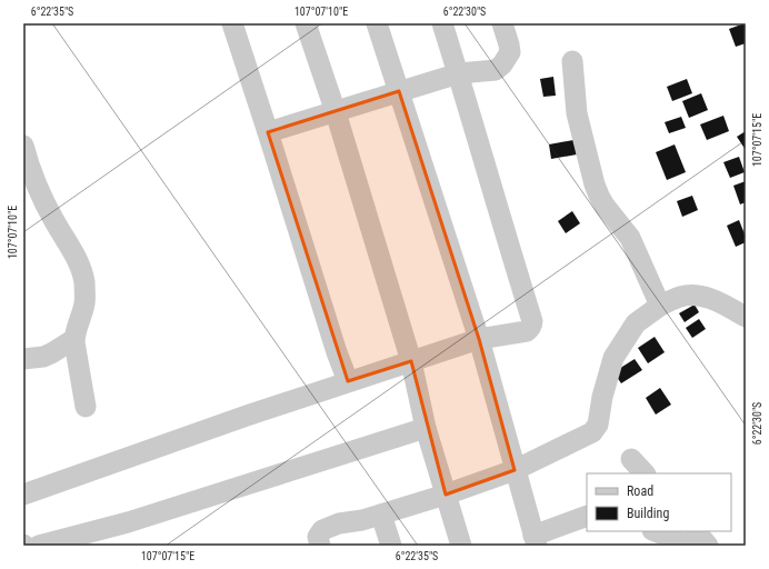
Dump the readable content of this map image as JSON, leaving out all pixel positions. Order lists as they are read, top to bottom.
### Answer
{
  "legend": ["Road", "Building"],
  "coordinates": [
    "6°22'35\"S",
    "107°07'10\"E",
    "6°22'30\"S",
    "107°07'15\"E"
  ]
}
